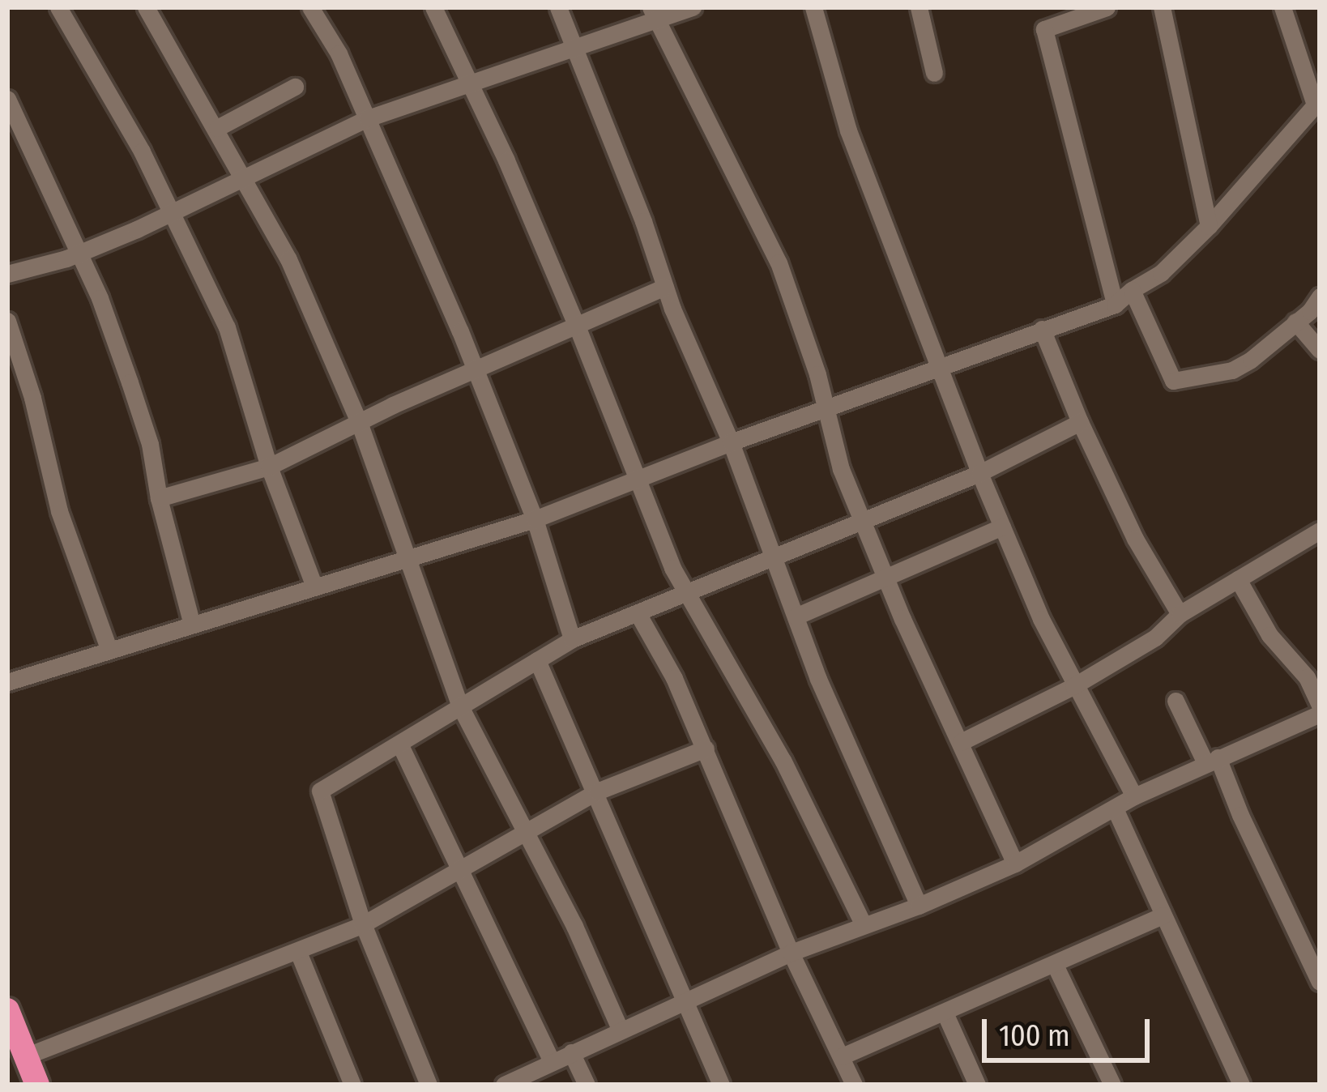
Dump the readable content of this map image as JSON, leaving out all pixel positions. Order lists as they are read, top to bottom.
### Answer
{
  "scale_bar": "100 m"
}
